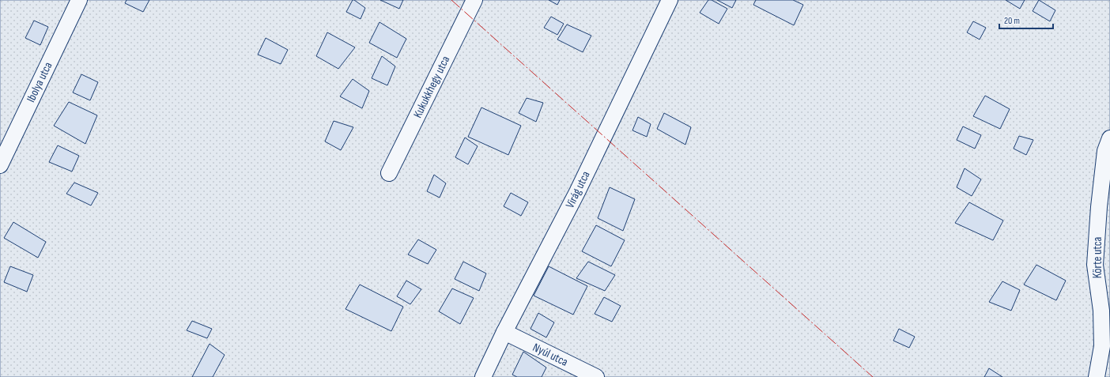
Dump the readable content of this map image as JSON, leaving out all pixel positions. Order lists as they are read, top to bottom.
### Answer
{
  "streets": {
    "street": [
      "Ibolya utca",
      "Kukukkhegy utca",
      "Virág utca",
      "Körte utca",
      "Nyúl utca"
    ]
  },
  "crossings": [
    ["Virág utca", "Nyúl utca"]
  ],
  "scale_bar": "20 m"
}
